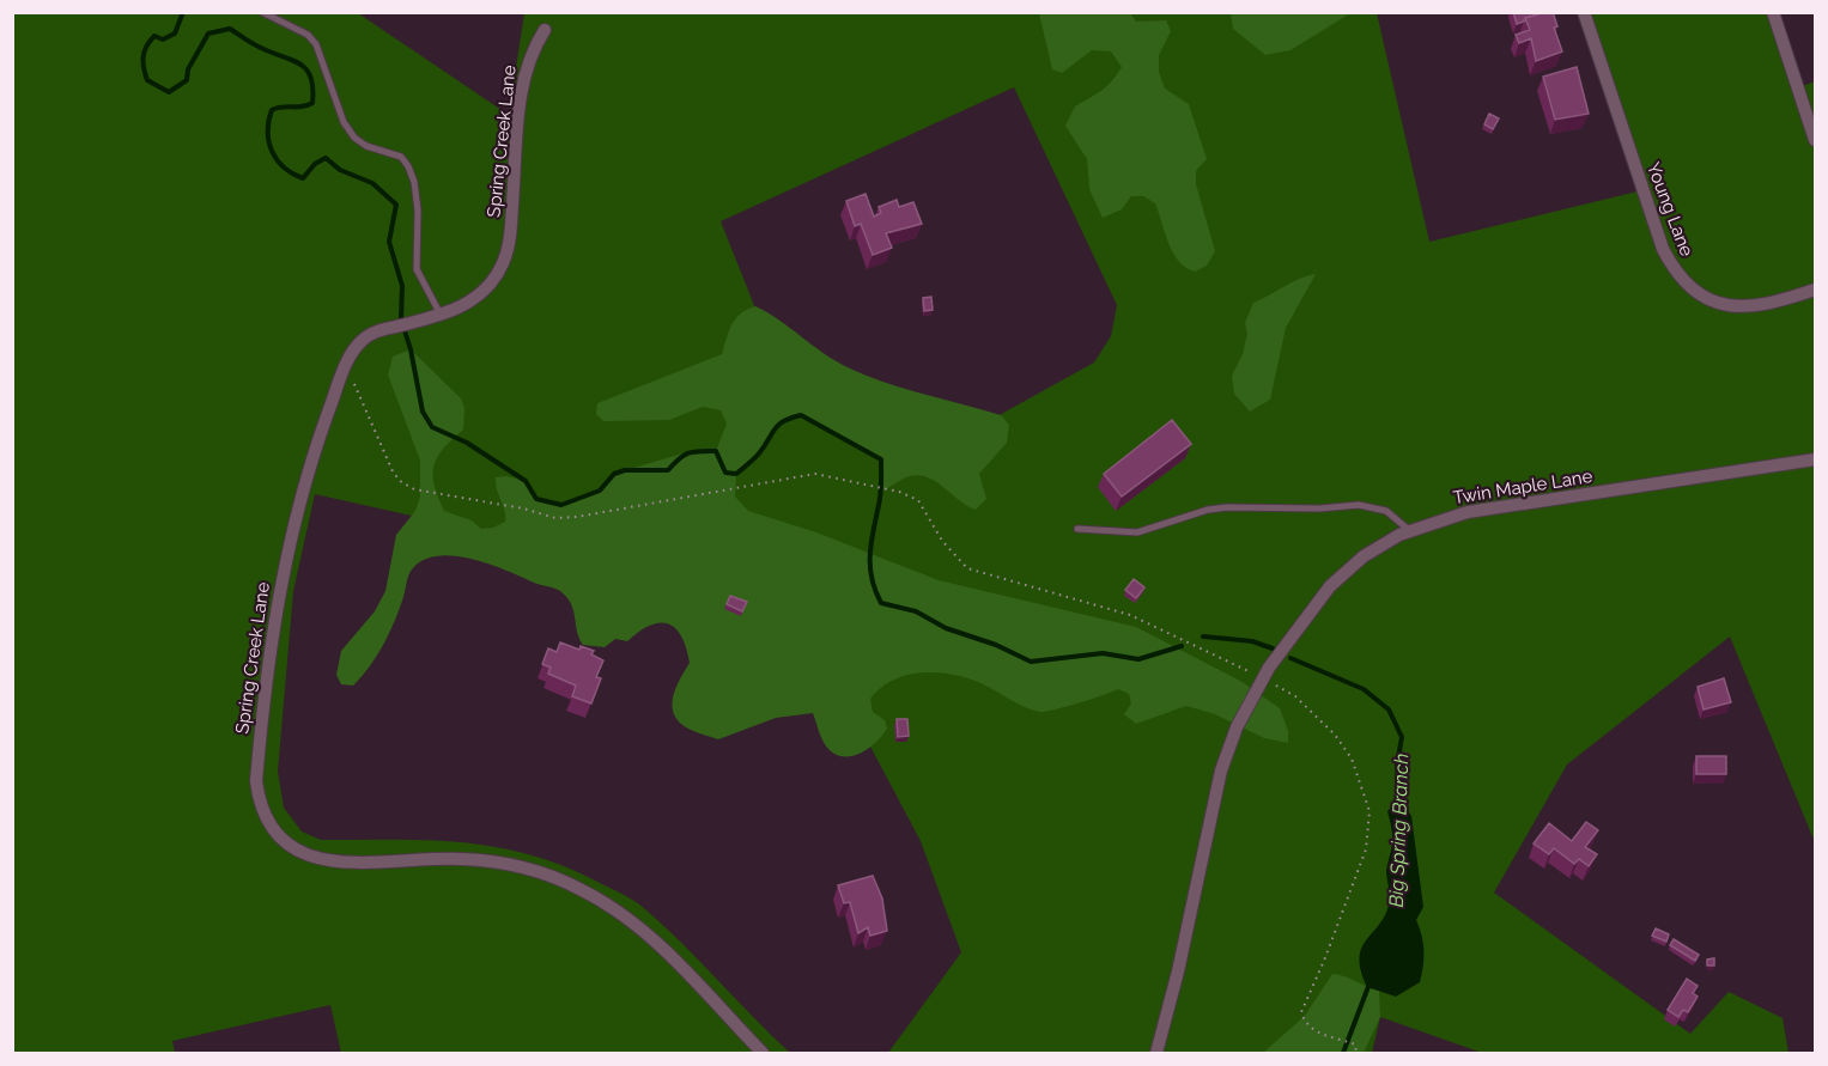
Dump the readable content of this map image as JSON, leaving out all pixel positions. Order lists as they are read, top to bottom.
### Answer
{
  "streets": {
    "street": ["Spring Creek Lane", "Young Lane", "Twin Maple Lane"]
  },
  "water": ["Big Spring Branch"]
}
